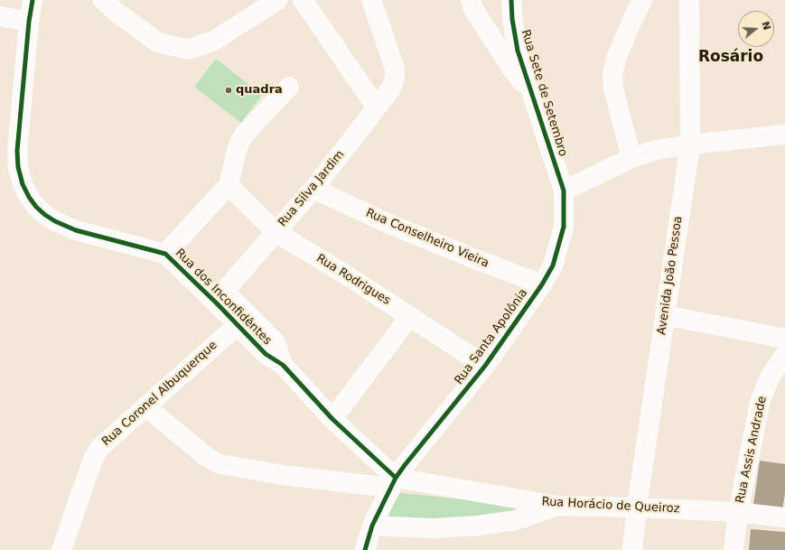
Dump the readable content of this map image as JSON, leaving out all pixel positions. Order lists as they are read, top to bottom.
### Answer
{
  "streets": {
    "street": [
      "Rua Sete de Setembro",
      "Rua Silva Jardim",
      "Rua Conselheiro Vieira",
      "Avenida João Pessoa",
      "Rua Rodrigues",
      "Rua dos Inconfidêntes",
      "Rua Santa Apolônia",
      "Rua Coronel Albuquerque",
      "Rua Assis Andrade",
      "Rua Horácio de Queiroz"
    ]
  },
  "crossings": [
    ["Rua Sete de Setembro", "Rua Santa Apolônia"],
    ["Rua Silva Jardim", "Rua Conselheiro Vieira"],
    ["Rua Silva Jardim", "Rua Rodrigues"],
    ["Rua Silva Jardim", "Rua dos Inconfidêntes"],
    ["Rua Conselheiro Vieira", "Rua Santa Apolônia"],
    ["Avenida João Pessoa", "Rua Horácio de Queiroz"],
    ["Rua Rodrigues", "Rua Santa Apolônia"],
    ["Rua dos Inconfidêntes", "Rua Santa Apolônia"],
    ["Rua dos Inconfidêntes", "Rua Coronel Albuquerque"],
    ["Rua dos Inconfidêntes", "Rua Horácio de Queiroz"],
    ["Rua Santa Apolônia", "Rua Horácio de Queiroz"],
    ["Rua Coronel Albuquerque", "Rua Horácio de Queiroz"],
    ["Rua Assis Andrade", "Rua Horácio de Queiroz"]
  ],
  "districts": ["Rosário"],
  "places": ["quadra"],
  "north": "right"
}
